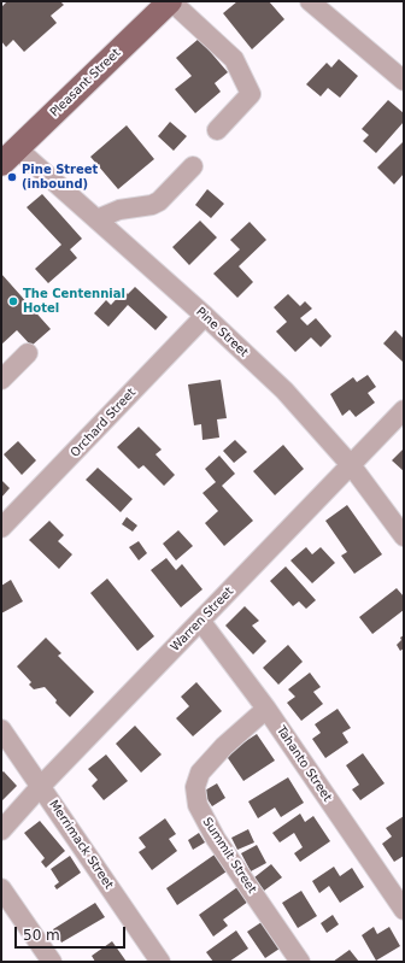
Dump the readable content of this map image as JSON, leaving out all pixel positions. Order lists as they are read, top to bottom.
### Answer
{
  "streets": {
    "main road": ["Pleasant Street"],
    "street": [
      "Pine Street",
      "Orchard Street",
      "Warren Street",
      "Tahanto Street",
      "Merrimack Street",
      "Summit Street"
    ]
  },
  "crossings": [
    ["Pleasant Street", "Pine Street"],
    ["Pine Street", "Orchard Street"],
    ["Pine Street", "Warren Street"],
    ["Warren Street", "Tahanto Street"],
    ["Warren Street", "Merrimack Street"],
    ["Tahanto Street", "Summit Street"]
  ],
  "places": ["Pine Street (inbound)", "The Centennial Hotel"],
  "scale_bar": "50 m"
}
